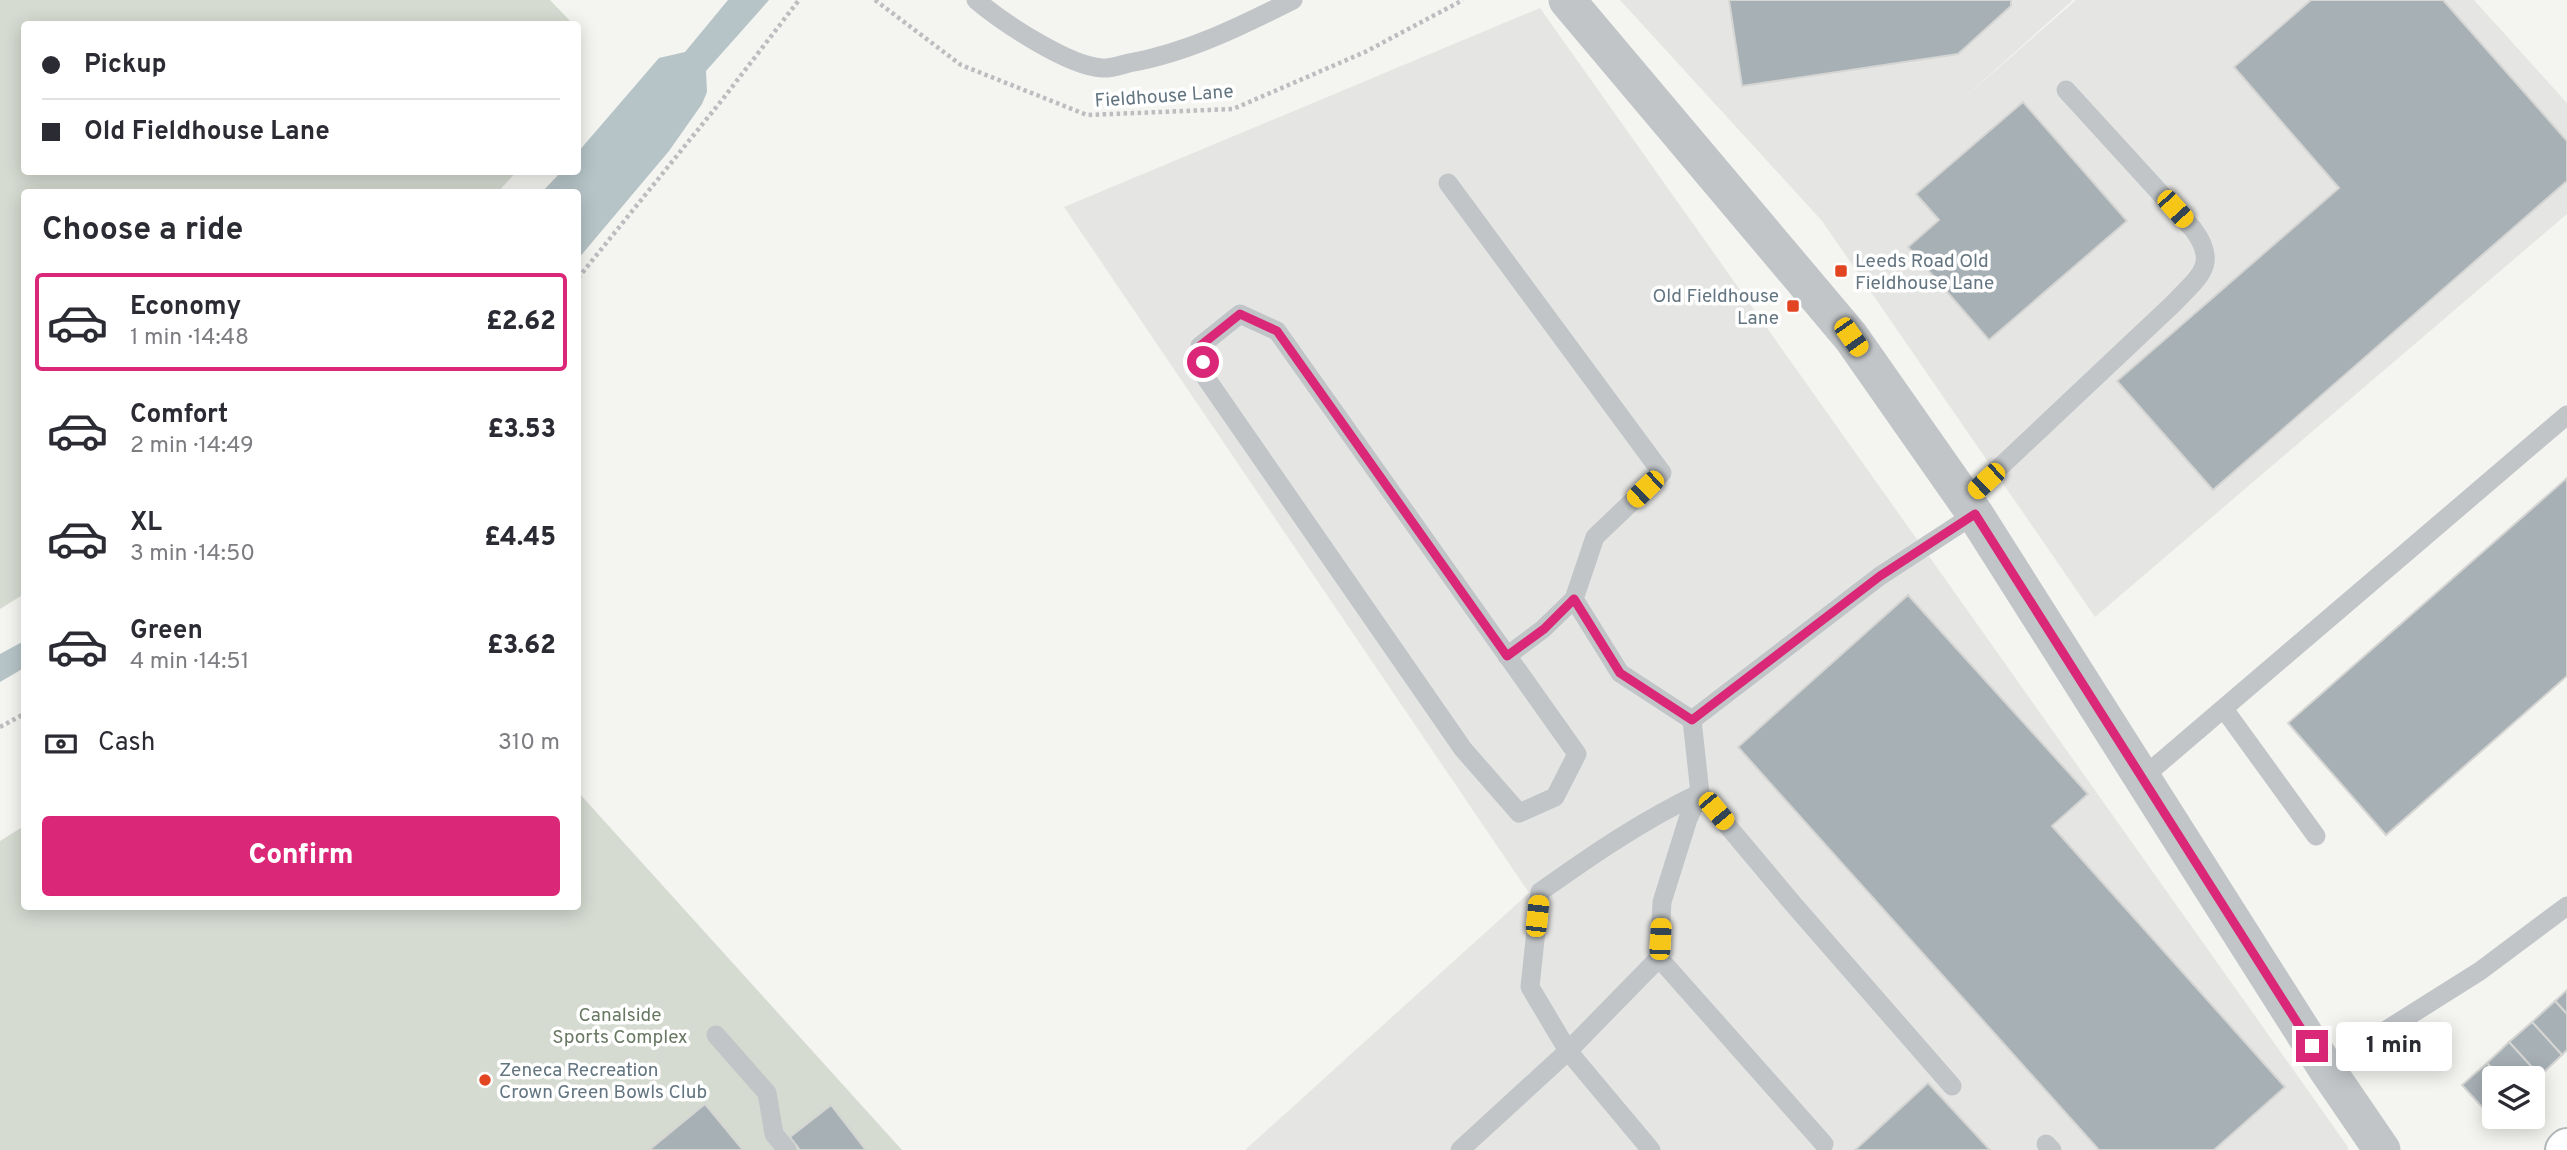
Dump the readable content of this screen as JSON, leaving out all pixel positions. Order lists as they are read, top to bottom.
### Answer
{
  "streets": {
    "path": ["Fieldhouse Lane"]
  },
  "parks": ["Canalside Sports Complex"],
  "places": {
    "transit": ["Leeds Road Old Fieldhouse Lane", "Old Fieldhouse Lane"],
    "other": ["Zeneca Recreation Crown Green Bowls Club"]
  },
  "page": {
    "banner": ["Pickup", "Old Fieldhouse Lane"],
    "heading": "Choose a ride",
    "list": [
      {
        "name": "Economy",
        "note": "1 min · 14:48",
        "value": "£2.62"
      },
      {
        "name": "Comfort",
        "note": "2 min · 14:49",
        "value": "£3.53"
      },
      {
        "name": "XL",
        "note": "3 min · 14:50",
        "value": "£4.45"
      },
      {
        "name": "Green",
        "note": "4 min · 14:51",
        "value": "£3.62"
      }
    ],
    "pay": ["Cash", "310 m"],
    "buttons": "Confirm",
    "bubble": "1 min"
  }
}
